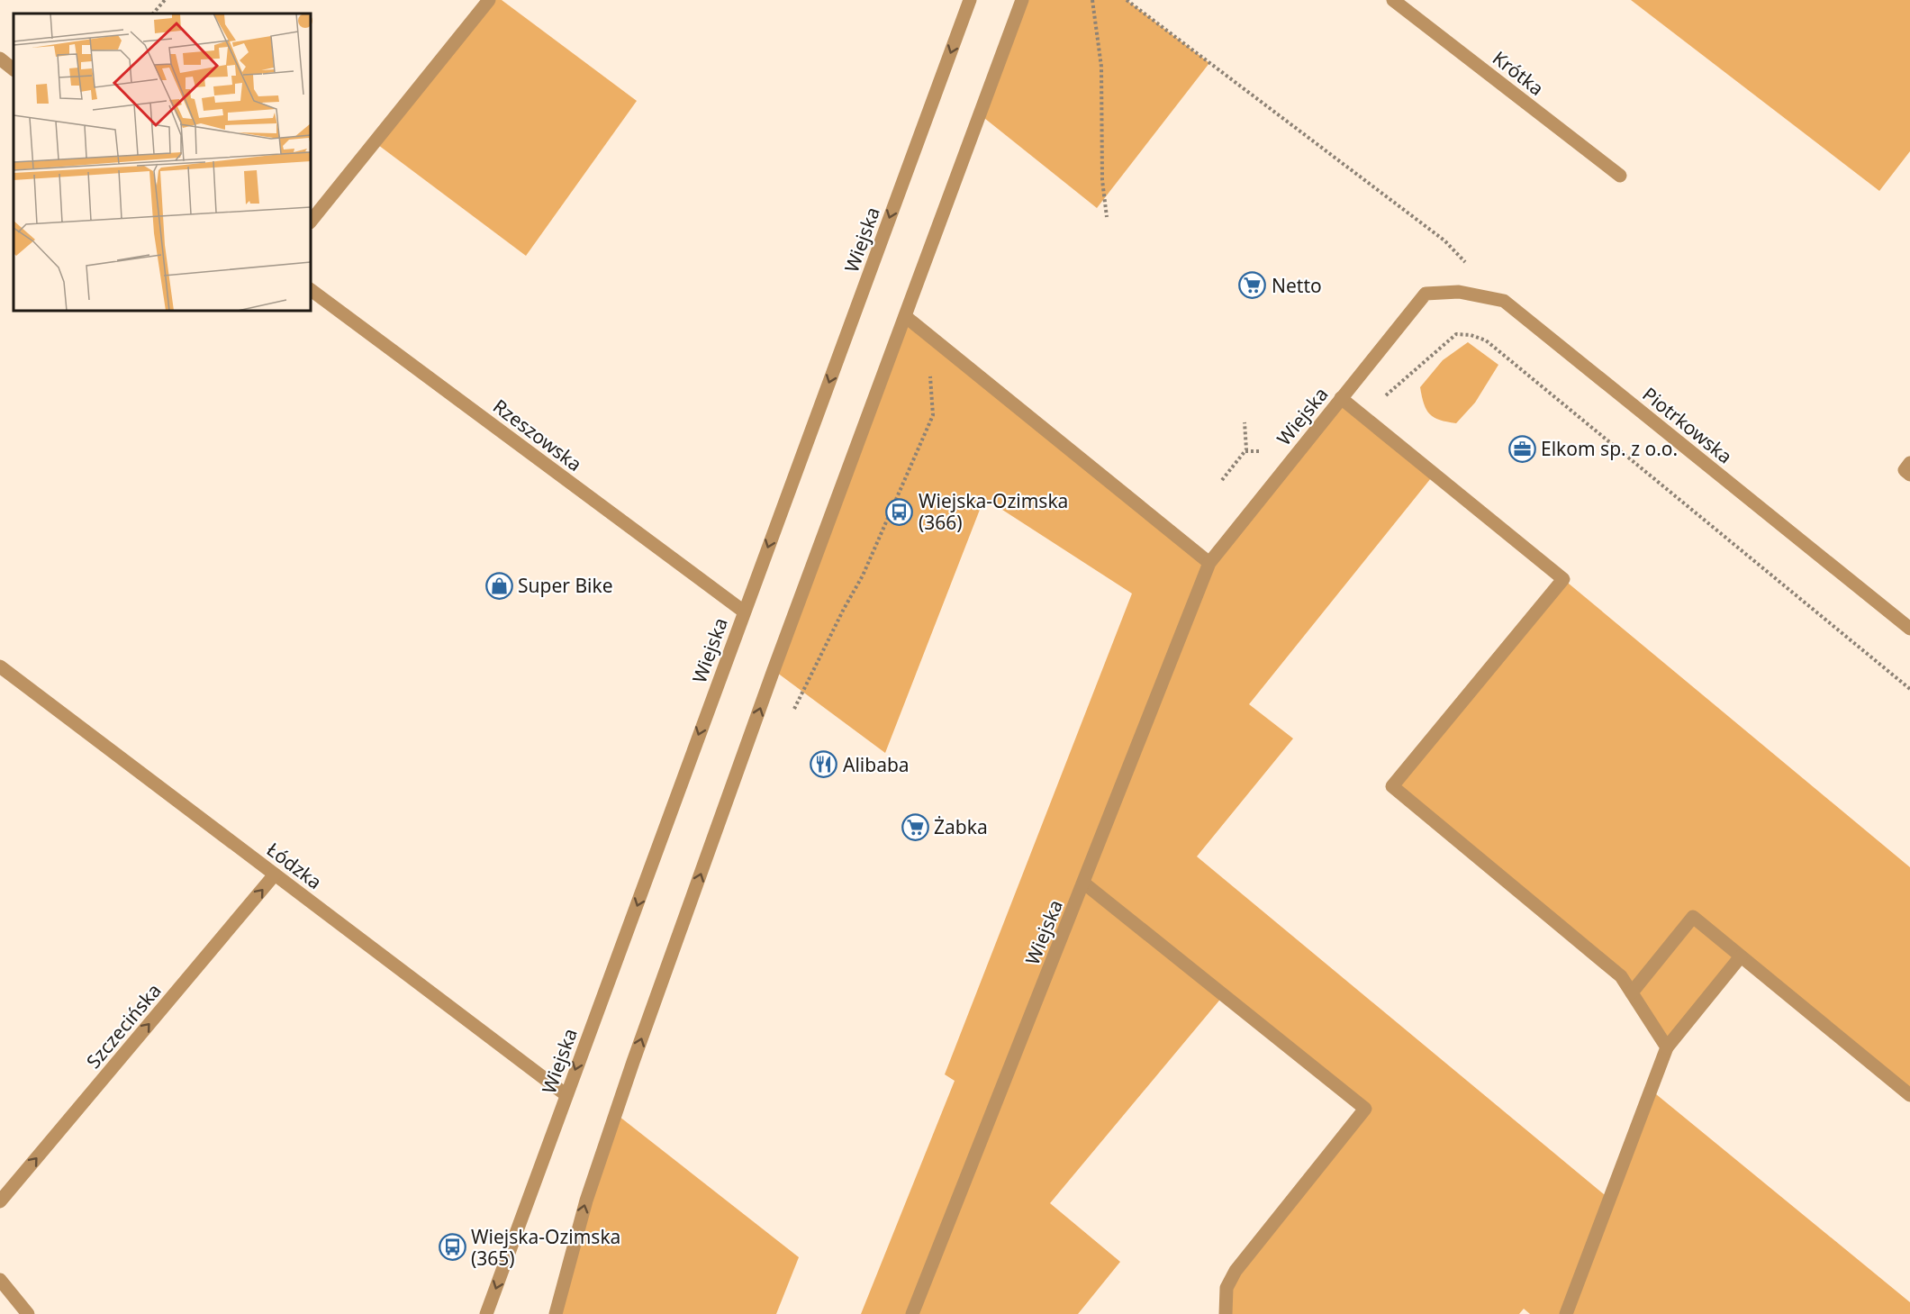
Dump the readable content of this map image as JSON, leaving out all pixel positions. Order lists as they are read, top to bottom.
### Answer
{
  "streets": {
    "street": [
      "Krótka",
      "Wiejska",
      "Piotrkowska",
      "Rzeszowska",
      "Łódzka",
      "Szczecińska"
    ]
  },
  "crossings": [
    ["Wiejska", "Piotrkowska"],
    ["Wiejska", "Rzeszowska"],
    ["Wiejska", "Łódzka"],
    ["Łódzka", "Szczecińska"]
  ],
  "one_way": ["Szczecińska"],
  "places": {
    "supermarket": ["Netto", "Żabka"],
    "office": ["Elkom sp. z o.o."],
    "bus stop": ["Wiejska-Ozimska (366)", "Wiejska-Ozimska (365)"],
    "shop": ["Super Bike"],
    "restaurant": ["Alibaba"]
  }
}
